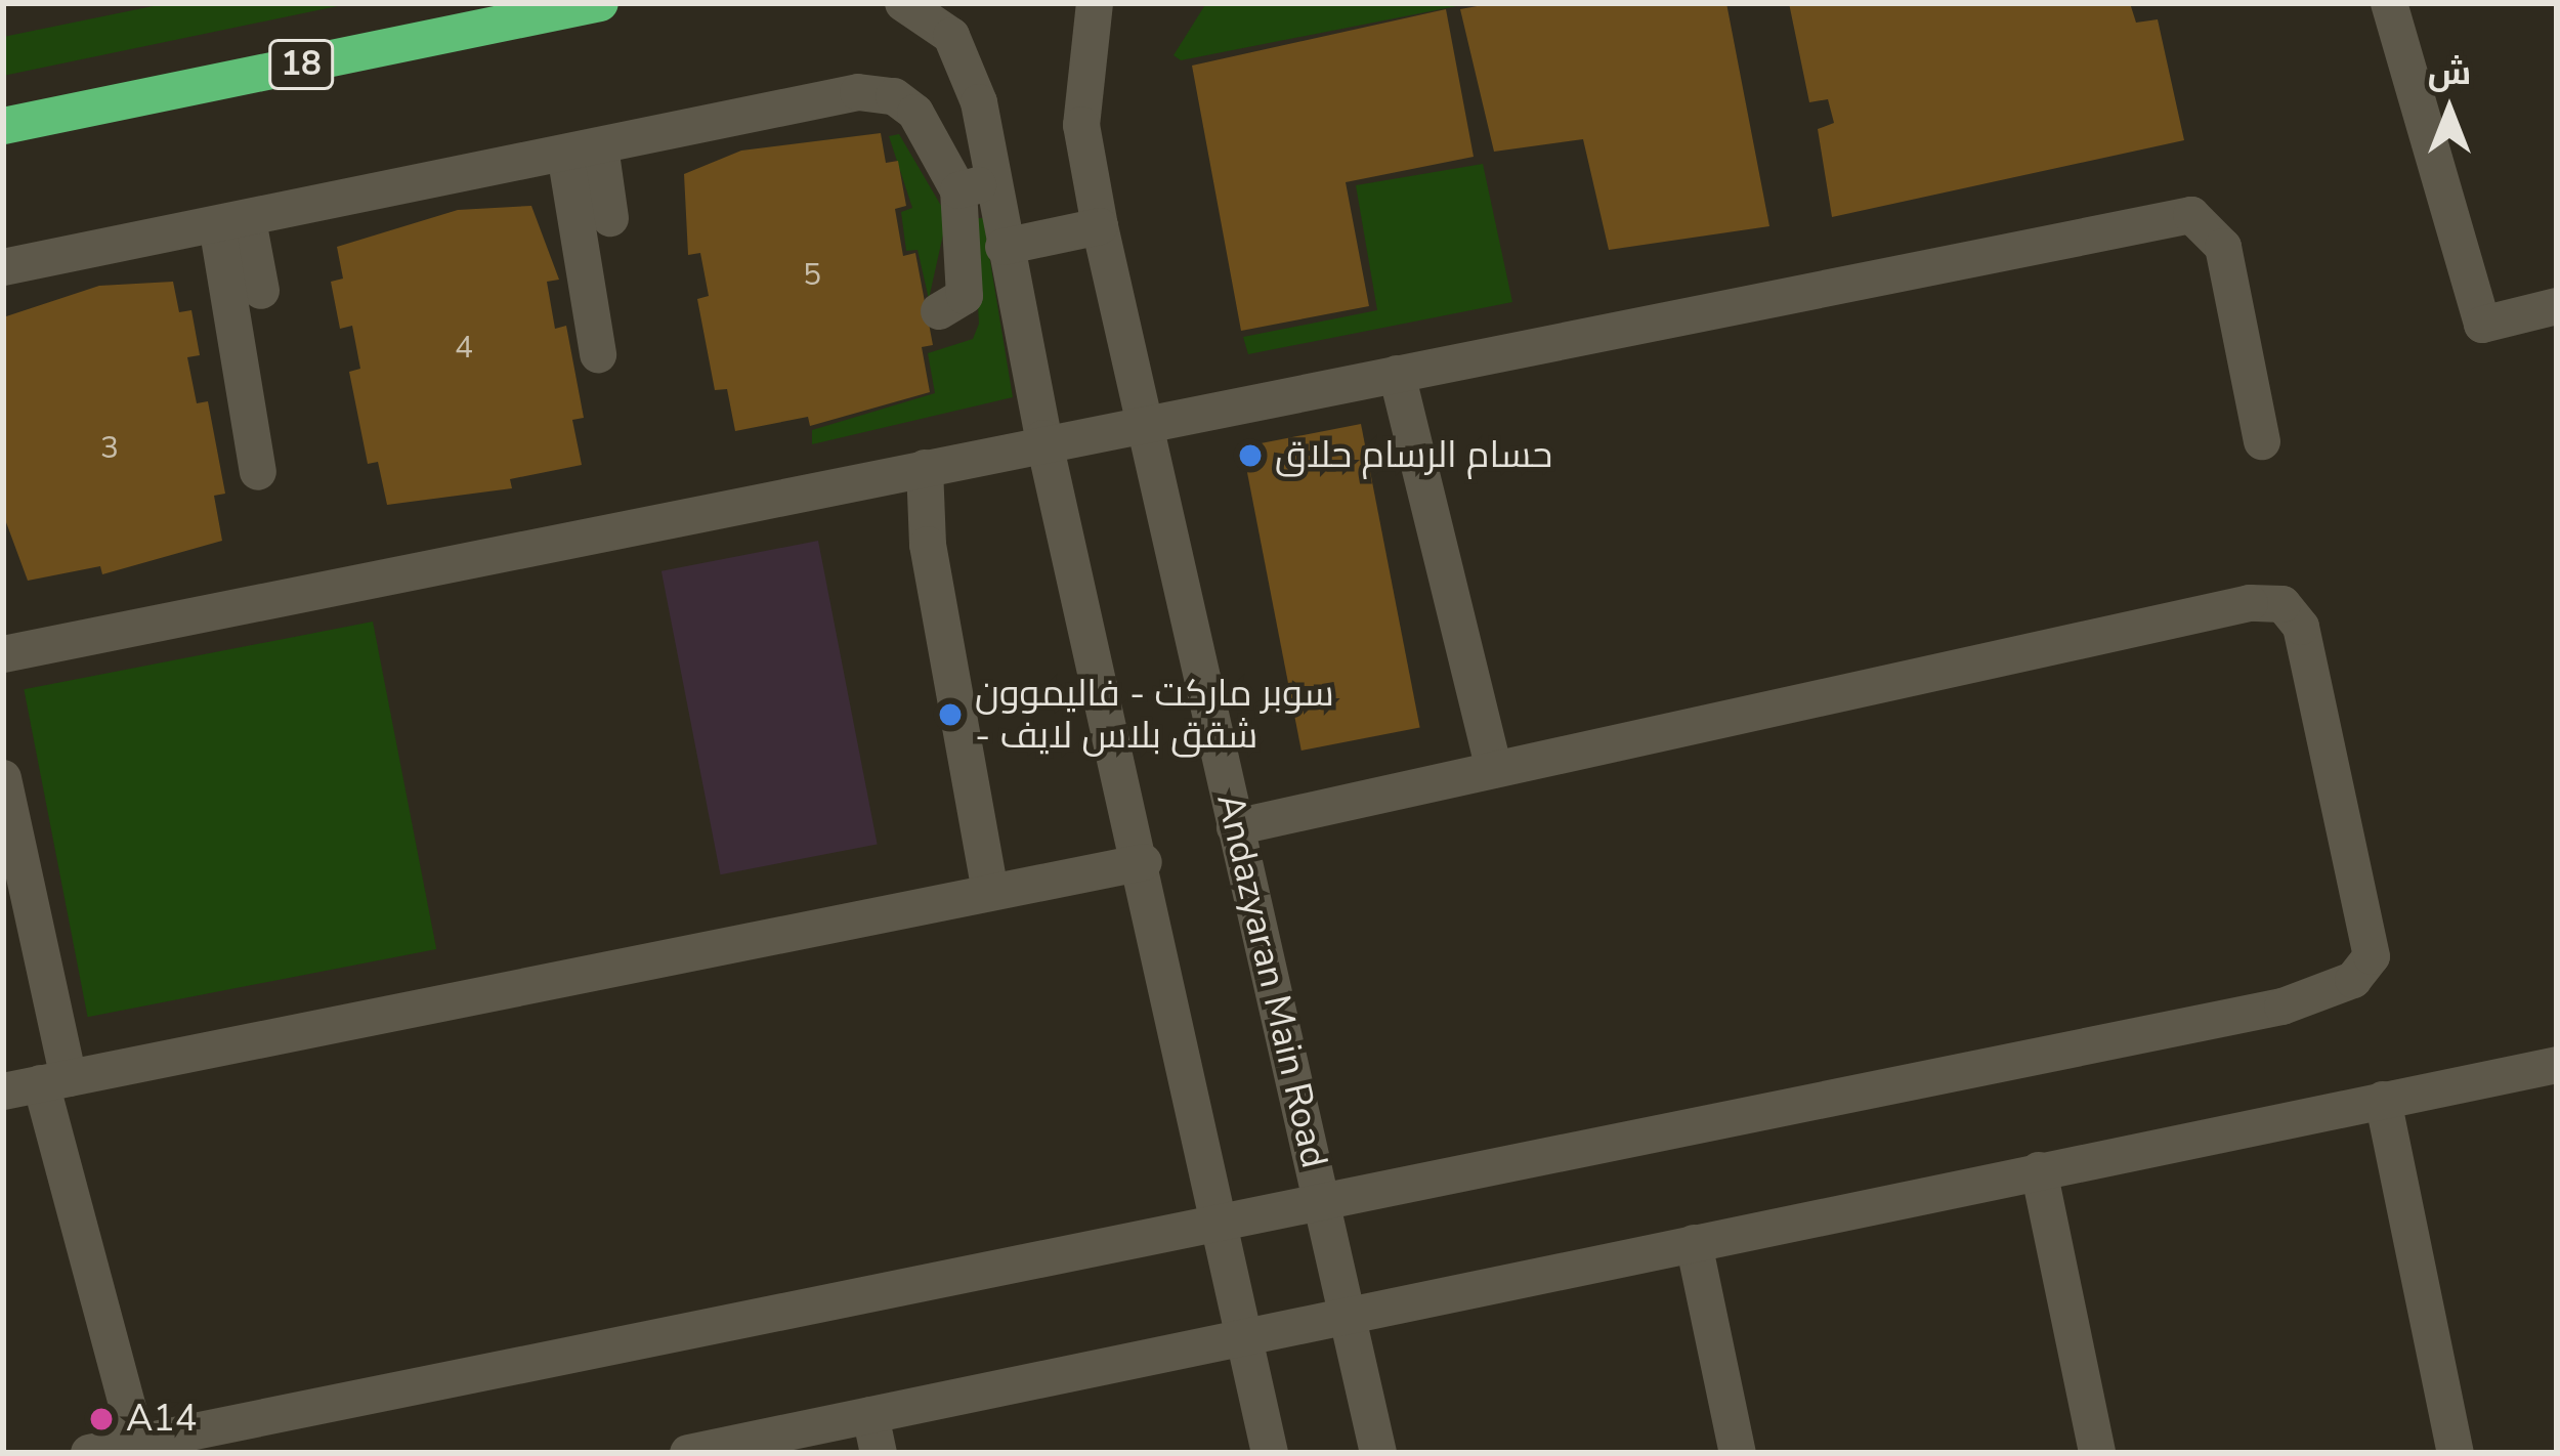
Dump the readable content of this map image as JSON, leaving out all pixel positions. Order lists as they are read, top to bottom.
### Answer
{
  "streets": {
    "highway": ["18"],
    "street": ["Andazyaran Main Road"]
  },
  "places": ["حسام الرسام حلاق", "سوبر ماركت - فاليموون - شقق بلاس لايف", "A14"],
  "house_numbers": ["5", "4", "3"],
  "north": "top"
}
